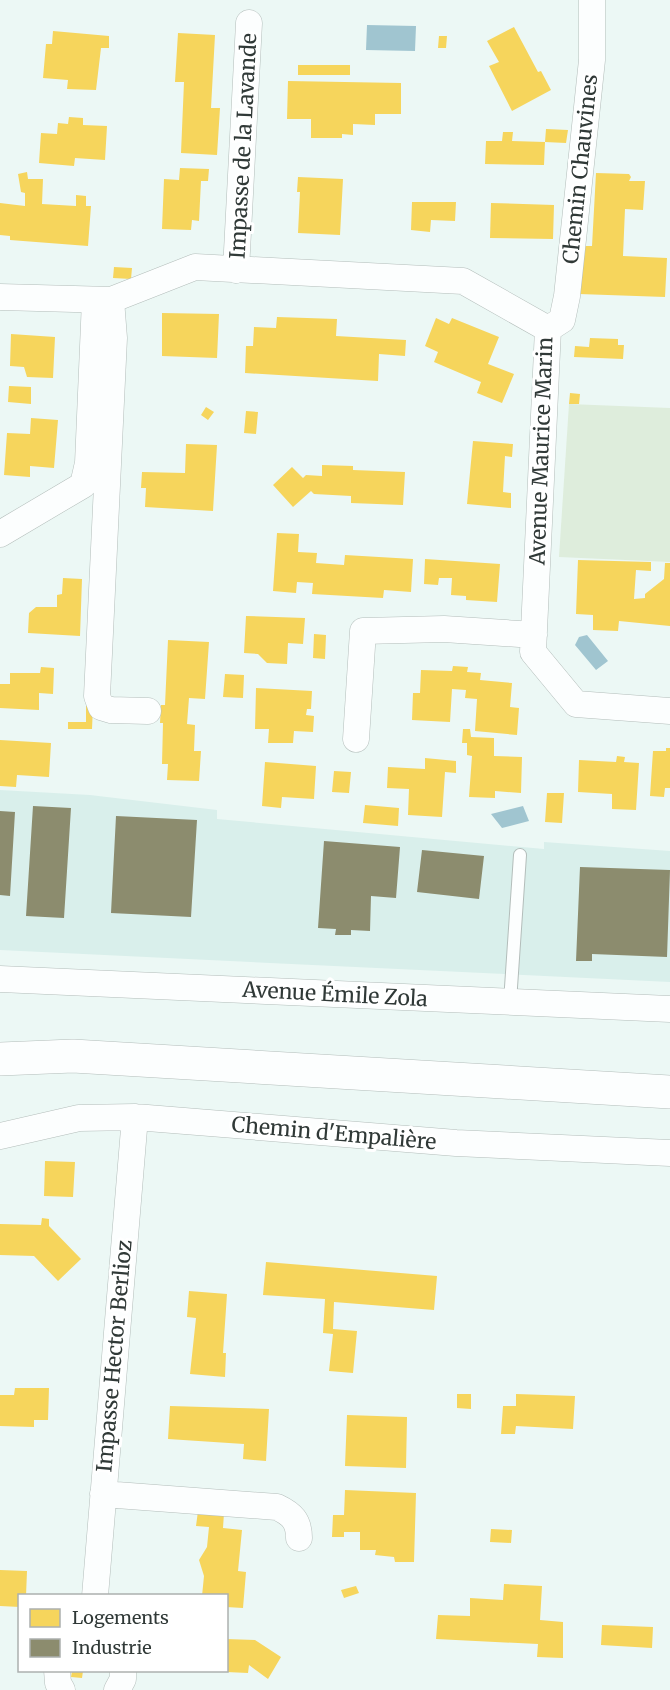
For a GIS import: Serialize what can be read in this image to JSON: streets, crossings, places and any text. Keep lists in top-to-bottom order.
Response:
{
  "streets": {
    "street": [
      "Impasse de la Lavande",
      "Chemin Chauvines",
      "Avenue Maurice Marin",
      "Avenue Émile Zola",
      "Chemin d'Empalière",
      "Impasse Hector Berlioz"
    ]
  },
  "crossings": [
    ["Impasse de la Lavande", "Avenue Maurice Marin"],
    ["Chemin Chauvines", "Avenue Maurice Marin"],
    ["Chemin d'Empalière", "Impasse Hector Berlioz"]
  ],
  "legend": ["Logements", "Industrie"]
}
